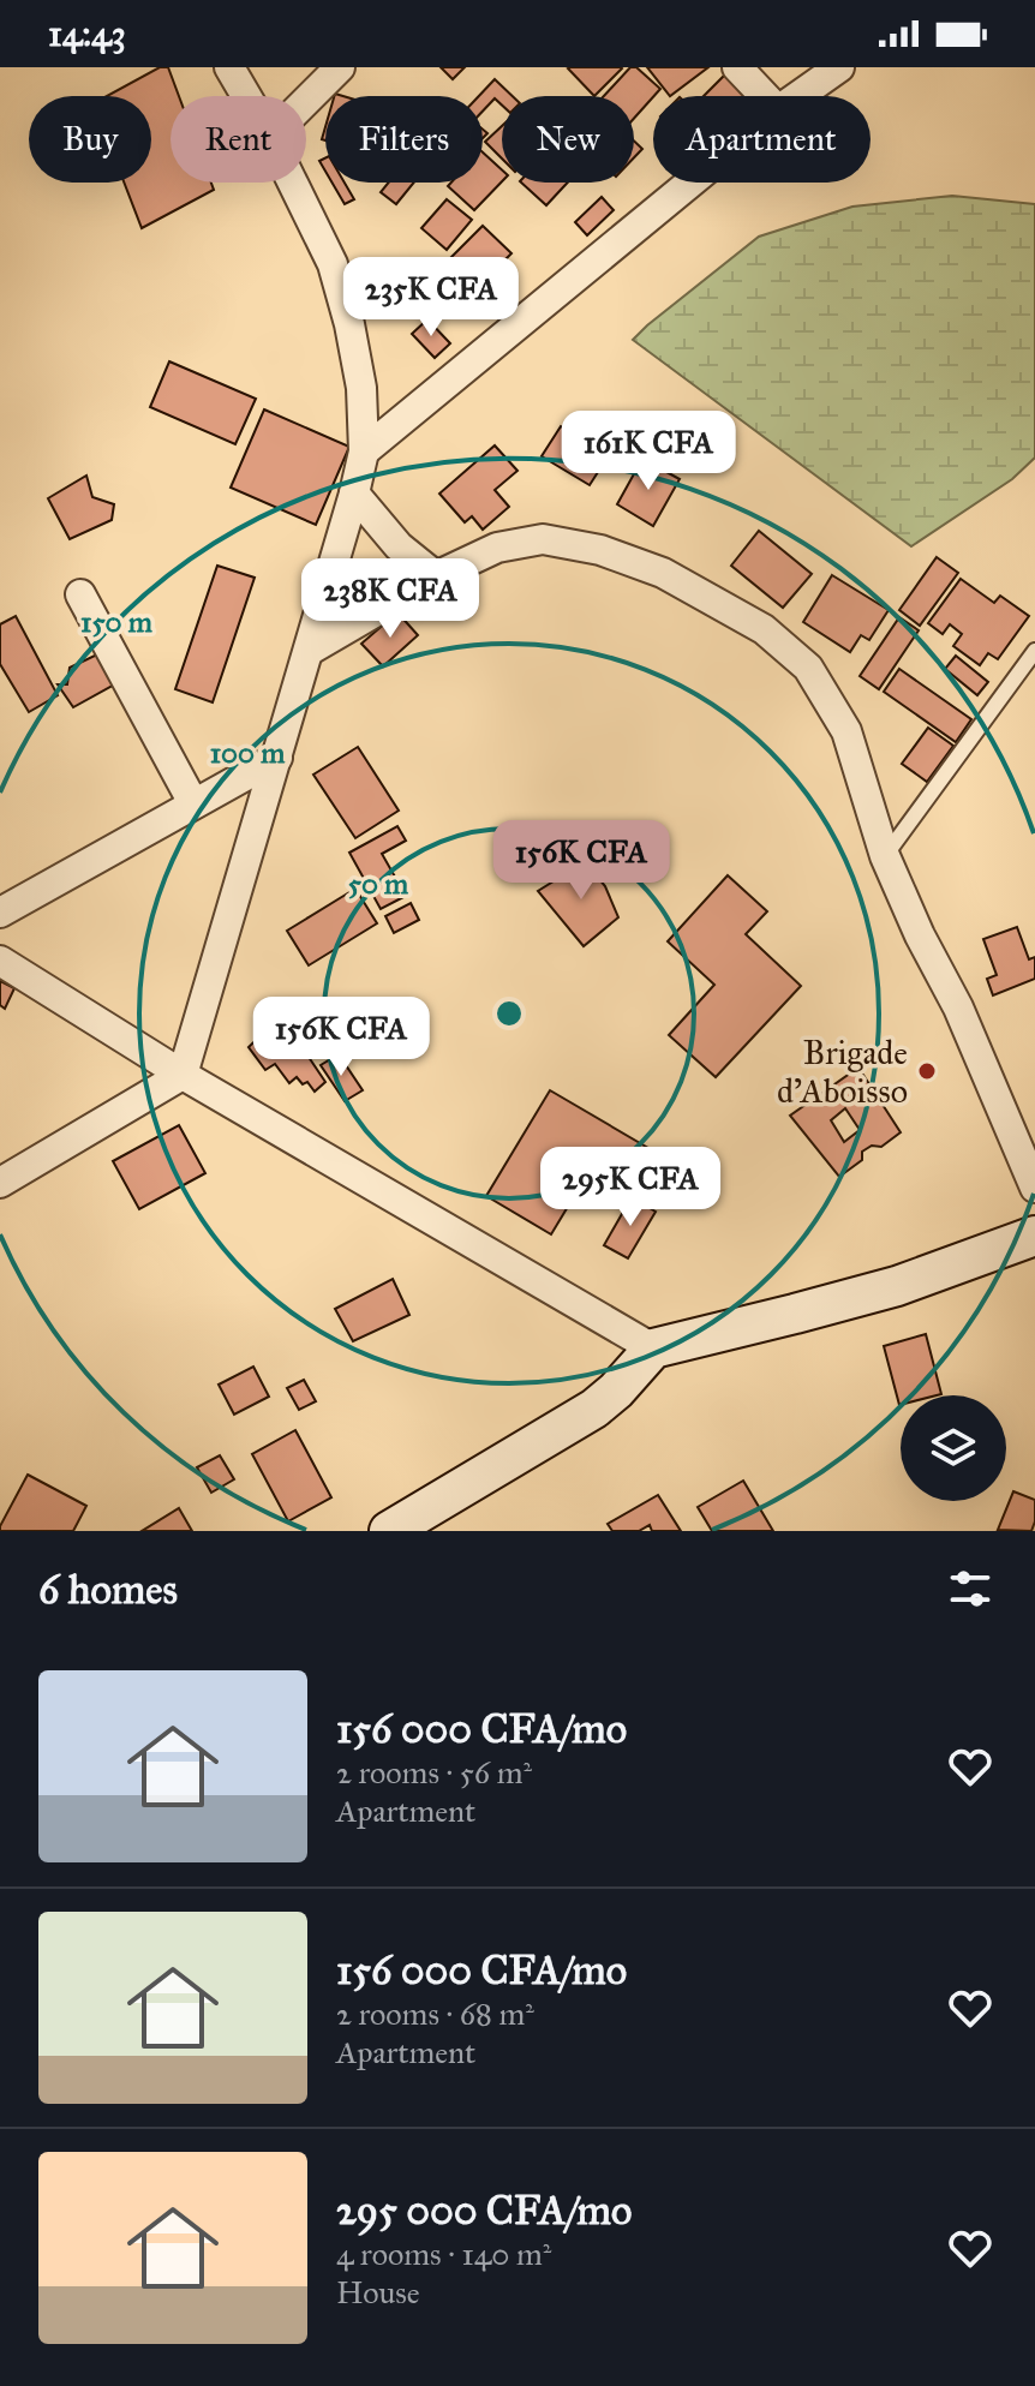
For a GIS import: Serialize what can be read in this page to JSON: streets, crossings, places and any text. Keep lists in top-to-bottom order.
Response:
{
  "places": ["Brigade d'Aboisso"],
  "page": {
    "status": "14:43",
    "chip": [
      "Buy",
      "Rent",
      "Filters",
      "New",
      "Apartment"
    ],
    "price": [
      "235K CFA",
      "161K CFA",
      "238K CFA",
      "156K CFA",
      "156K CFA",
      "295K CFA"
    ],
    "heading": "6 homes",
    "list": [
      {
        "name": "156 000 CFA/mo",
        "note": "2 rooms · 56 m² · Apartment"
      },
      {
        "name": "156 000 CFA/mo",
        "note": "2 rooms · 68 m² · Apartment"
      },
      {
        "name": "295 000 CFA/mo",
        "note": "4 rooms · 140 m² · House"
      }
    ]
  },
  "rings": ["150 m", "100 m", "50 m"]
}
